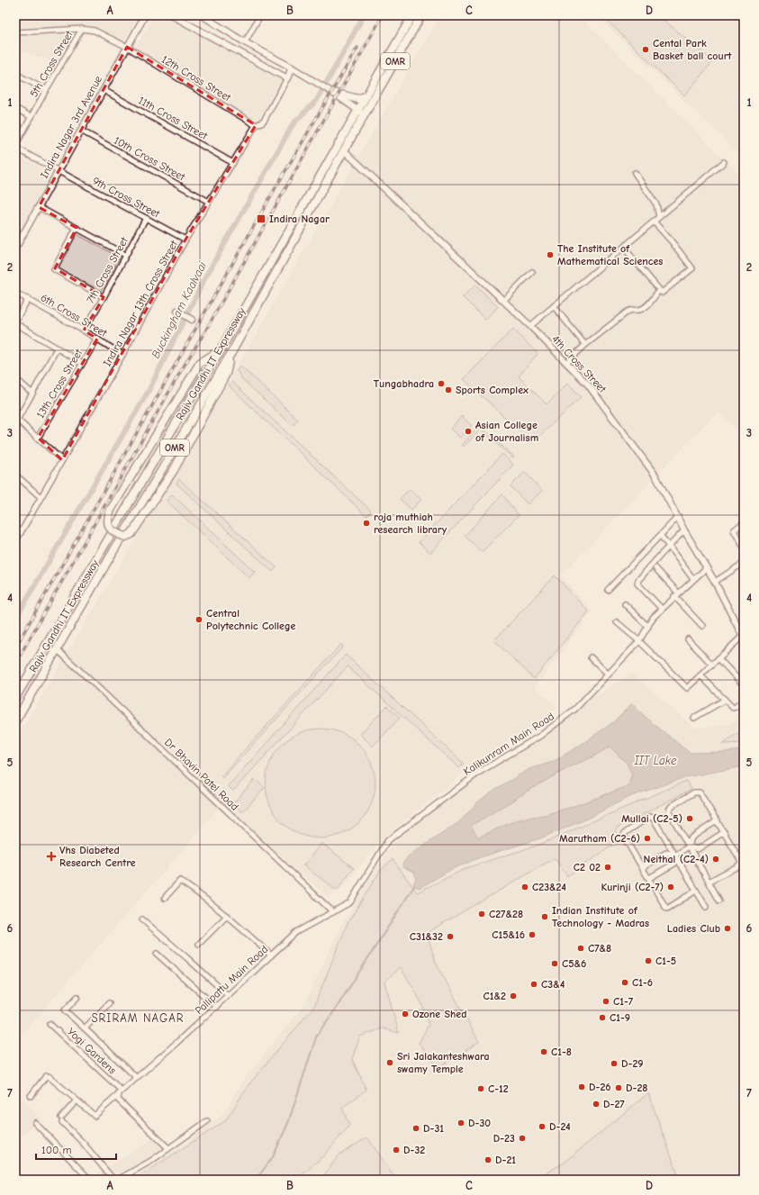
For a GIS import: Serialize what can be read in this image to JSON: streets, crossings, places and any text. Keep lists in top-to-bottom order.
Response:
{
  "streets": {
    "main road": ["OMR", "Rajiv Gandhi IT Expressway"],
    "street": [
      "5th Cross Street",
      "12th Cross Street",
      "11th Cross Street",
      "Indira Nagar 3rd Avenue",
      "10th Cross Street",
      "9th Cross Street",
      "7th Cross Street",
      "Indira Nagar 13th Cross Street",
      "6th Cross Street",
      "4th Cross Street",
      "13th Cross Street",
      "Kalikunram Main Road",
      "Dr Bhavin Patel Road",
      "Pallipattu Main Road",
      "Yogi Gardens"
    ]
  },
  "crossings": [
    ["5th Cross Street", "12th Cross Street"],
    ["5th Cross Street", "9th Cross Street"],
    ["12th Cross Street", "Indira Nagar 3rd Avenue"],
    ["12th Cross Street", "Indira Nagar 13th Cross Street"],
    ["11th Cross Street", "Indira Nagar 3rd Avenue"],
    ["11th Cross Street", "Indira Nagar 13th Cross Street"],
    ["Indira Nagar 3rd Avenue", "10th Cross Street"],
    ["Indira Nagar 3rd Avenue", "9th Cross Street"],
    ["10th Cross Street", "Indira Nagar 13th Cross Street"],
    ["9th Cross Street", "7th Cross Street"],
    ["9th Cross Street", "Indira Nagar 13th Cross Street"],
    ["7th Cross Street", "6th Cross Street"],
    ["Indira Nagar 13th Cross Street", "6th Cross Street"],
    ["6th Cross Street", "13th Cross Street"],
    ["Rajiv Gandhi IT Expressway", "4th Cross Street"],
    ["Rajiv Gandhi IT Expressway", "Dr Bhavin Patel Road"],
    ["4th Cross Street", "Kalikunram Main Road"],
    ["Kalikunram Main Road", "Dr Bhavin Patel Road"],
    ["Kalikunram Main Road", "Pallipattu Main Road"],
    ["Dr Bhavin Patel Road", "Pallipattu Main Road"],
    ["Pallipattu Main Road", "Yogi Gardens"]
  ],
  "districts": ["SRIRAM NAGAR"],
  "water": ["Buckingham Kaalvaai", "IIT Lake"],
  "places": {
    "other": [
      "Cental Park Basket ball court",
      "The Institute of Mathematical Sciences",
      "Tungabhadra",
      "Sports Complex",
      "Asian College of Journalism",
      "roja muthiah research library",
      "Central Polytechnic College",
      "Mullai (C2-5)",
      "Marutham (C2-6)",
      "Neithal (C2-4)",
      "C2 02",
      "C23&24",
      "Kurinji (C2-7)",
      "C27&28",
      "Indian Institute of Technology - Madras",
      "Ladies Club",
      "C15&16",
      "C31&32",
      "C7&8",
      "C1-5",
      "C5&6",
      "C1-6",
      "C3&4",
      "C1&2",
      "C1-7",
      "Ozone Shed",
      "C1-9",
      "C1-8",
      "Sri Jalakanteshwara swamy Temple",
      "D-29",
      "D-26",
      "D-28",
      "C-12",
      "D-27",
      "D-30",
      "D-24",
      "D-31",
      "D-23",
      "D-32",
      "D-21"
    ],
    "transit": ["Indira Nagar"],
    "health": ["Vhs Diabeted Research Centre"]
  },
  "scale_bar": "100 m",
  "grid": {
    "columns": [
      "A",
      "B",
      "C",
      "D"
    ],
    "rows": [
      "1",
      "2",
      "3",
      "4",
      "5",
      "6",
      "7"
    ]
  }
}
